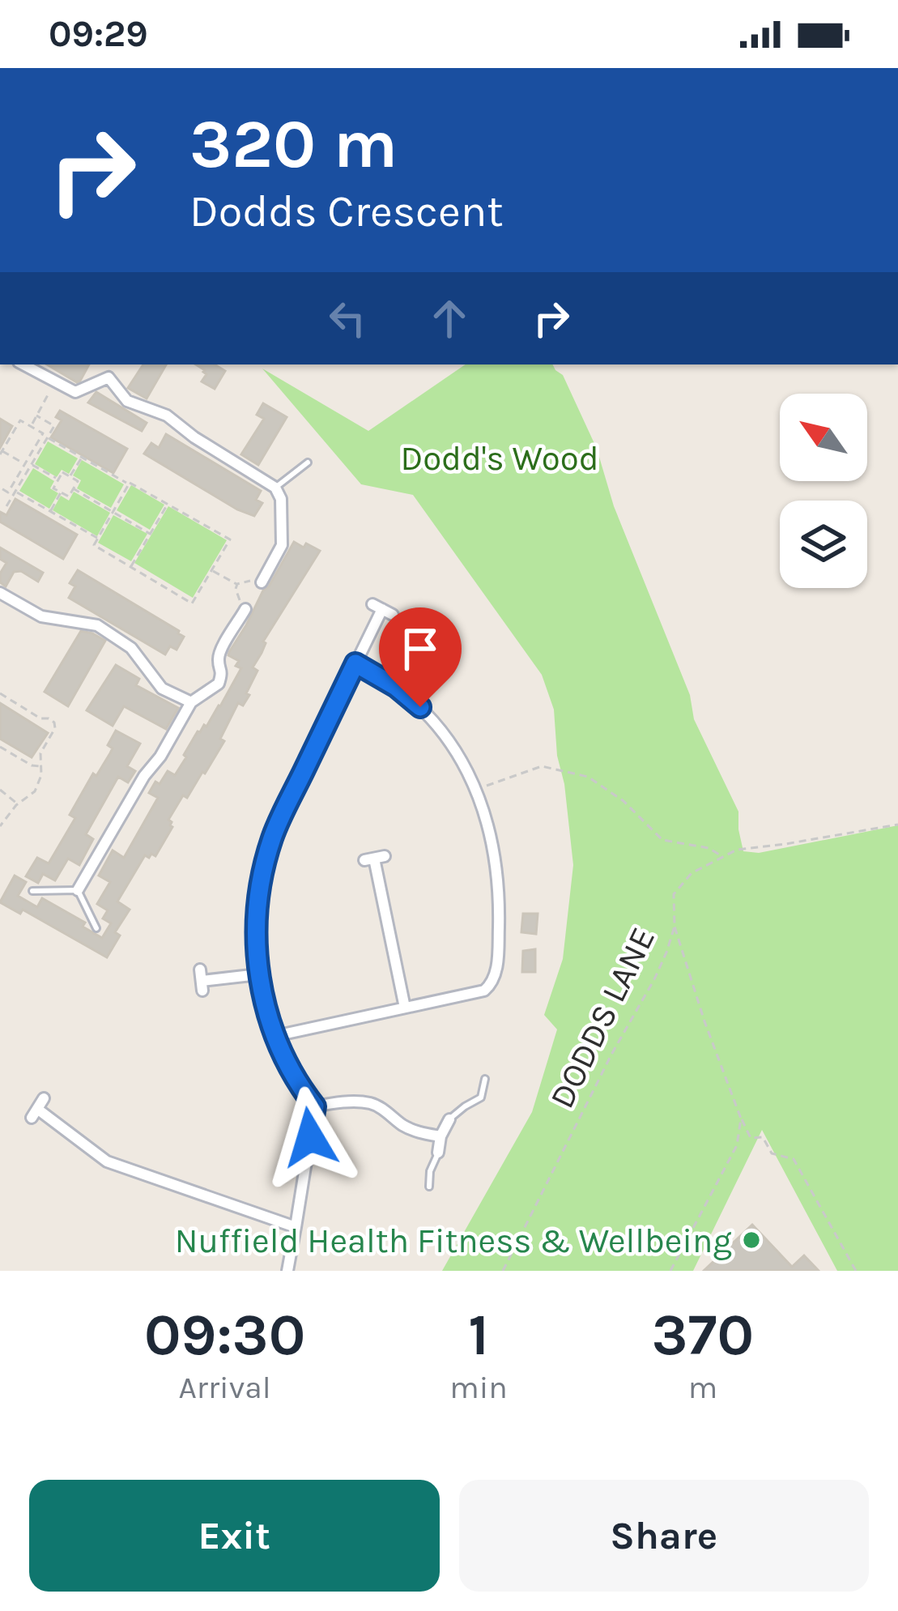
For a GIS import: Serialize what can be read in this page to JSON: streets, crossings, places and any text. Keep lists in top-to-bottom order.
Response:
{
  "streets": {
    "path": ["DODDS LANE"]
  },
  "parks": ["Dodd's Wood"],
  "places": ["Nuffield Health Fitness & Wellbeing"],
  "north": "top left",
  "page": {
    "status": "09:29",
    "turn": ["320 m", "Dodds Crescent"],
    "eta": [
      "09:30",
      "Arrival",
      "1",
      "min",
      "370",
      "m"
    ],
    "buttons": ["Exit", "Share"]
  }
}
